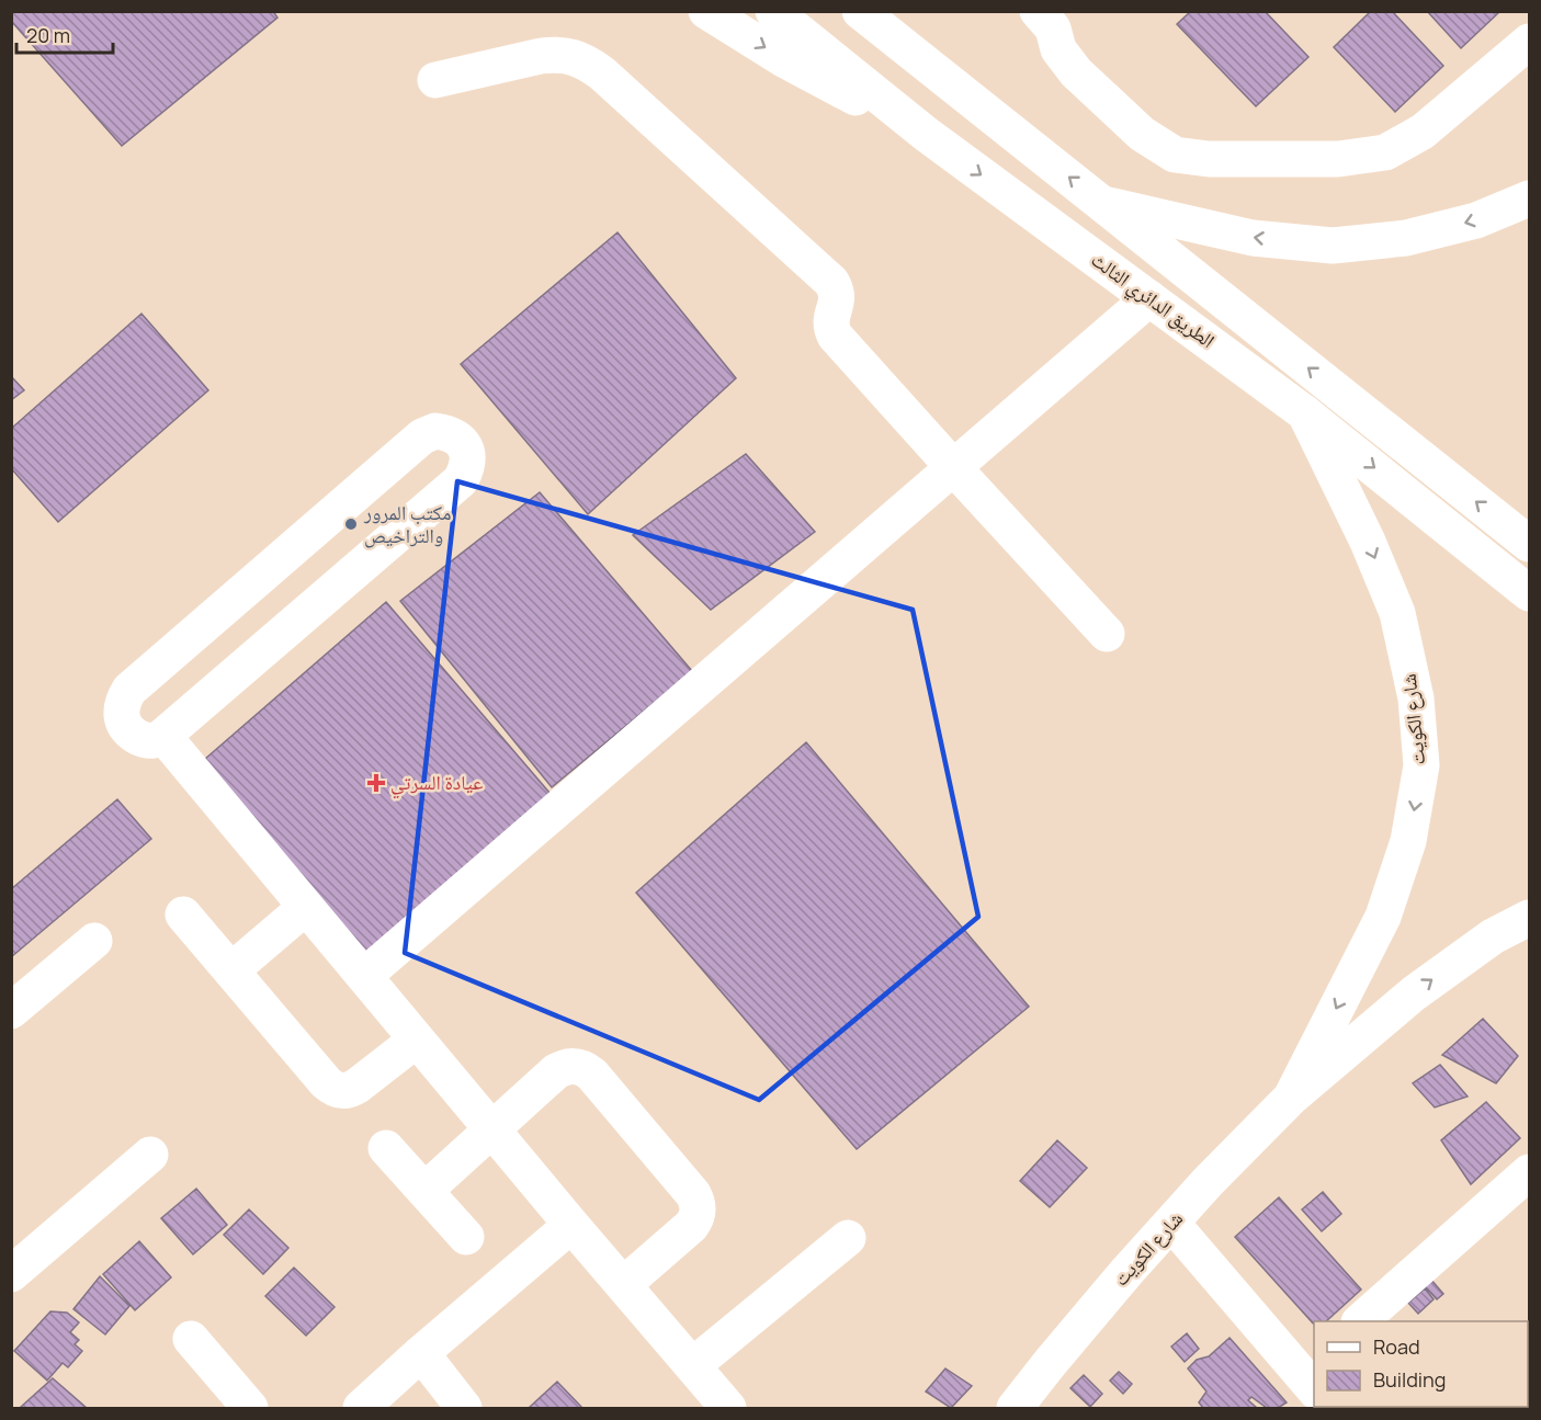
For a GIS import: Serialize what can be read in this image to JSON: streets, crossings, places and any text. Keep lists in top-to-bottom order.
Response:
{
  "streets": {
    "main road": ["الطريق الدائري الثالث", "شارع الكويت"]
  },
  "crossings": [
    ["الطريق الدائري الثالث", "شارع الكويت"]
  ],
  "places": {
    "other": ["مكتب المرور والتراخيص"],
    "health": ["عيادة السرتي"]
  },
  "legend": ["Road", "Building"],
  "scale_bar": "20 m"
}
